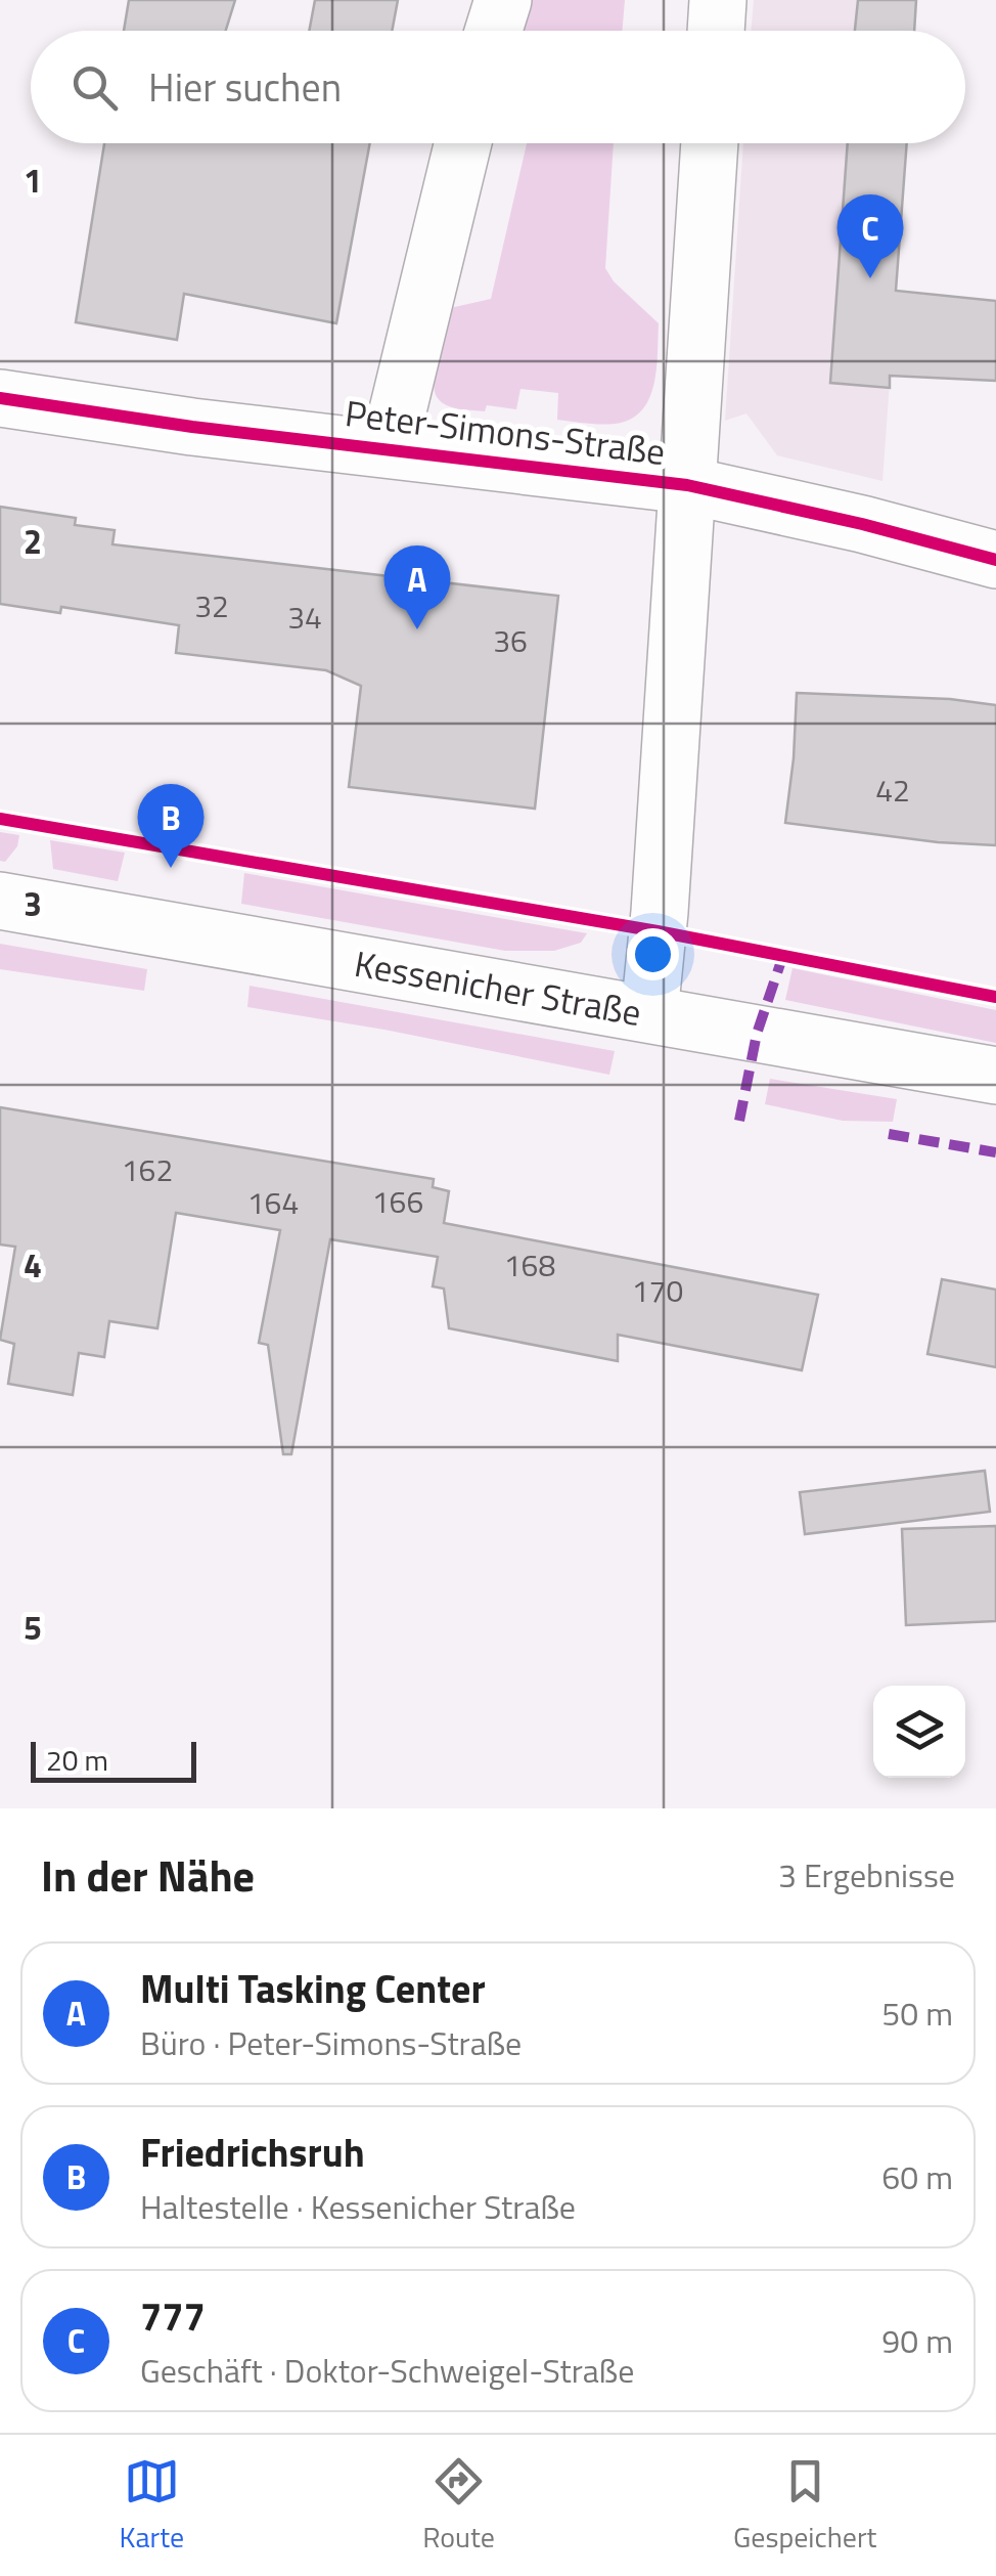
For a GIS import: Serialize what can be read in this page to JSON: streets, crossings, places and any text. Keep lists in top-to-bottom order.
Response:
{
  "streets": {
    "street": ["Peter-Simons-Straße", "Kessenicher Straße"]
  },
  "house_numbers": [
    "32",
    "34",
    "36",
    "42",
    "162",
    "166",
    "164",
    "168",
    "170"
  ],
  "scale_bar": "20 m",
  "page": {
    "search": "Hier suchen",
    "pins": ["C", "A", "B"],
    "scale": "20 m",
    "heading": ["In der Nähe", "3 Ergebnisse"],
    "list": [
      {
        "mark": "A",
        "name": "Multi Tasking Center",
        "note": "Büro · Peter-Simons-Straße",
        "value": "50 m"
      },
      {
        "mark": "B",
        "name": "Friedrichsruh",
        "note": "Haltestelle · Kessenicher Straße",
        "value": "60 m"
      },
      {
        "mark": "C",
        "name": "777",
        "note": "Geschäft · Doktor-Schweigel-Straße",
        "value": "90 m"
      }
    ],
    "nav": ["Karte", "Route", "Gespeichert"]
  },
  "grid": {
    "rows": [
      "1",
      "2",
      "3",
      "4",
      "5"
    ]
  }
}
